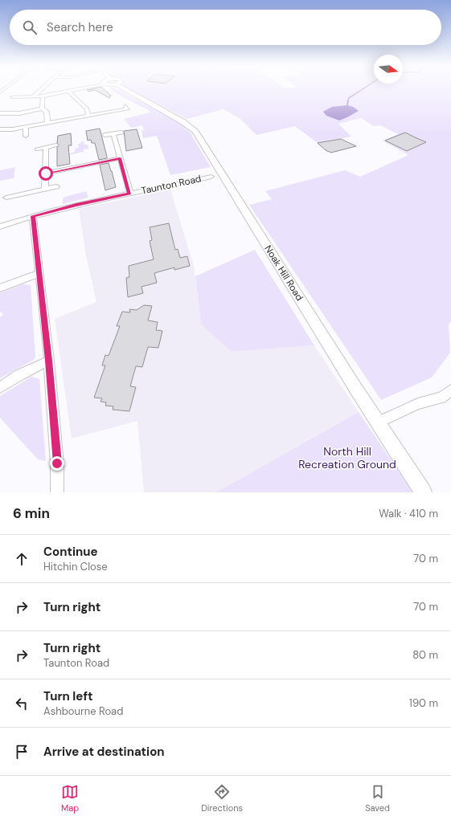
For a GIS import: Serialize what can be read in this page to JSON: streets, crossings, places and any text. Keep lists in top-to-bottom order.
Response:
{
  "streets": {
    "street": ["Taunton Road", "Noak Hill Road"]
  },
  "parks": ["North Hill Recreation Ground"],
  "north": "right",
  "page": {
    "search": "Search here",
    "heading": ["6 min", "Walk · 410 m"],
    "list": [
      ["Continue", "Hitchin Close", "70 m"],
      ["Turn right", "70 m"],
      ["Turn right", "Taunton Road", "80 m"],
      ["Turn left", "Ashbourne Road", "190 m"],
      "Arrive at destination"
    ],
    "nav": ["Map", "Directions", "Saved"]
  }
}
